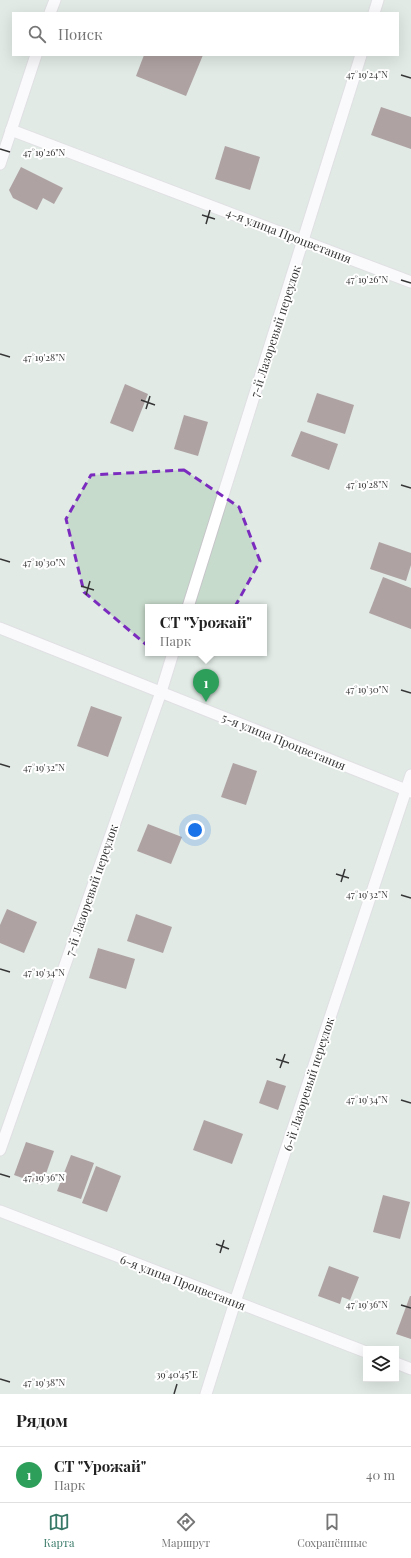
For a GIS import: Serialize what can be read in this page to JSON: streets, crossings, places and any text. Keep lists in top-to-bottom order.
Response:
{
  "streets": {
    "lane": [
      "4-я улица Процветания",
      "7-й Лазоревый переулок",
      "5-я улица Процветания",
      "6-й Лазоревый переулок",
      "6-я улица Процветания"
    ]
  },
  "crossings": [
    ["4-я улица Процветания", "7-й Лазоревый переулок"],
    ["7-й Лазоревый переулок", "5-я улица Процветания"],
    ["5-я улица Процветания", "6-й Лазоревый переулок"],
    ["6-й Лазоревый переулок", "6-я улица Процветания"]
  ],
  "page": {
    "search": "Поиск",
    "popup": ["СТ \"Урожай\"", "Парк"],
    "pins": "1",
    "heading": "Рядом",
    "list": [
      {
        "mark": "1",
        "name": "СТ \"Урожай\"",
        "note": "Парк",
        "value": "40 m"
      }
    ],
    "nav": ["Карта", "Маршрут", "Сохранённые"]
  },
  "coordinates": [
    "47°19'24\"N",
    "47°19'26\"N",
    "47°19'28\"N",
    "47°19'30\"N",
    "47°19'32\"N",
    "47°19'34\"N",
    "47°19'36\"N",
    "39°40'45\"E",
    "47°19'38\"N"
  ]
}
